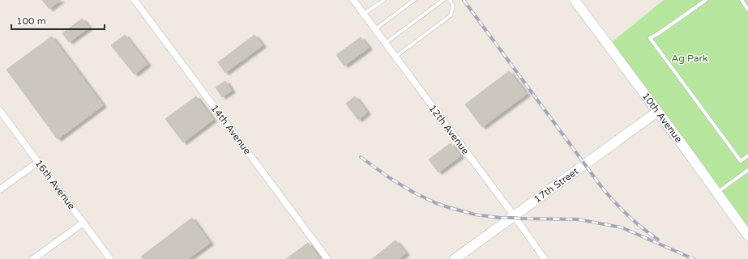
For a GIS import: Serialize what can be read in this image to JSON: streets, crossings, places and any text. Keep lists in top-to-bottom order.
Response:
{
  "streets": {
    "main road": ["10th Avenue", "17th Street"],
    "street": ["14th Avenue", "12th Avenue", "16th Avenue"]
  },
  "crossings": [
    ["10th Avenue", "17th Street"],
    ["12th Avenue", "17th Street"]
  ],
  "parks": ["Ag Park"],
  "scale_bar": "100 m"
}
